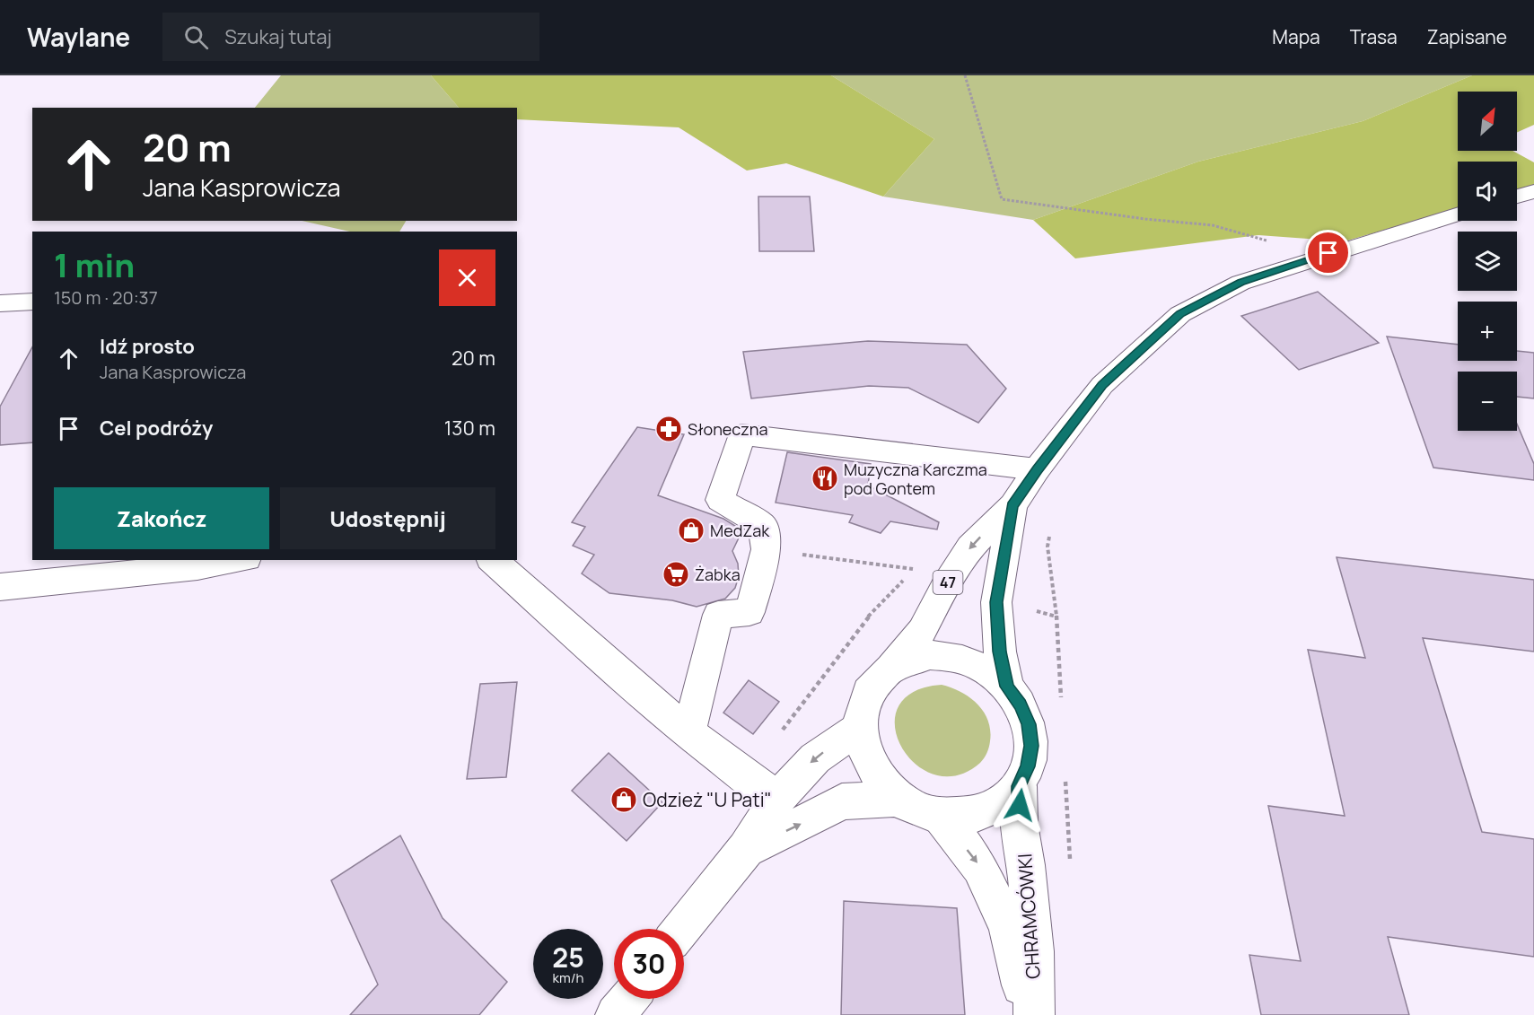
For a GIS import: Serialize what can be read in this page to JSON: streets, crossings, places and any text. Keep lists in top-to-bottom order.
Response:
{
  "streets": {
    "main road": ["47", "CHRAMCÓWKI"]
  },
  "crossings": [
    ["47", "CHRAMCÓWKI"]
  ],
  "places": {
    "pharmacy": ["Słoneczna"],
    "restaurant": ["Muzyczna Karczma pod Gontem"],
    "shop": ["MedZak", "Odzież \"U Pati\""],
    "supermarket": ["Żabka"]
  },
  "north": "top right",
  "page": {
    "header": "Waylane",
    "search": "Szukaj tutaj",
    "nav": ["Mapa", "Trasa", "Zapisane"],
    "map_buttons": ["+", "−"],
    "turn": ["20 m", "Jana Kasprowicza"],
    "heading": ["1 min", "150 m · 20:37"],
    "list": [
      {
        "name": "Idź prosto",
        "note": "Jana Kasprowicza",
        "value": "20 m"
      },
      {
        "name": "Cel podróży",
        "value": "130 m"
      }
    ],
    "buttons": ["Zakończ", "Udostępnij"],
    "speed": "25 km/h",
    "limit": "30"
  }
}
